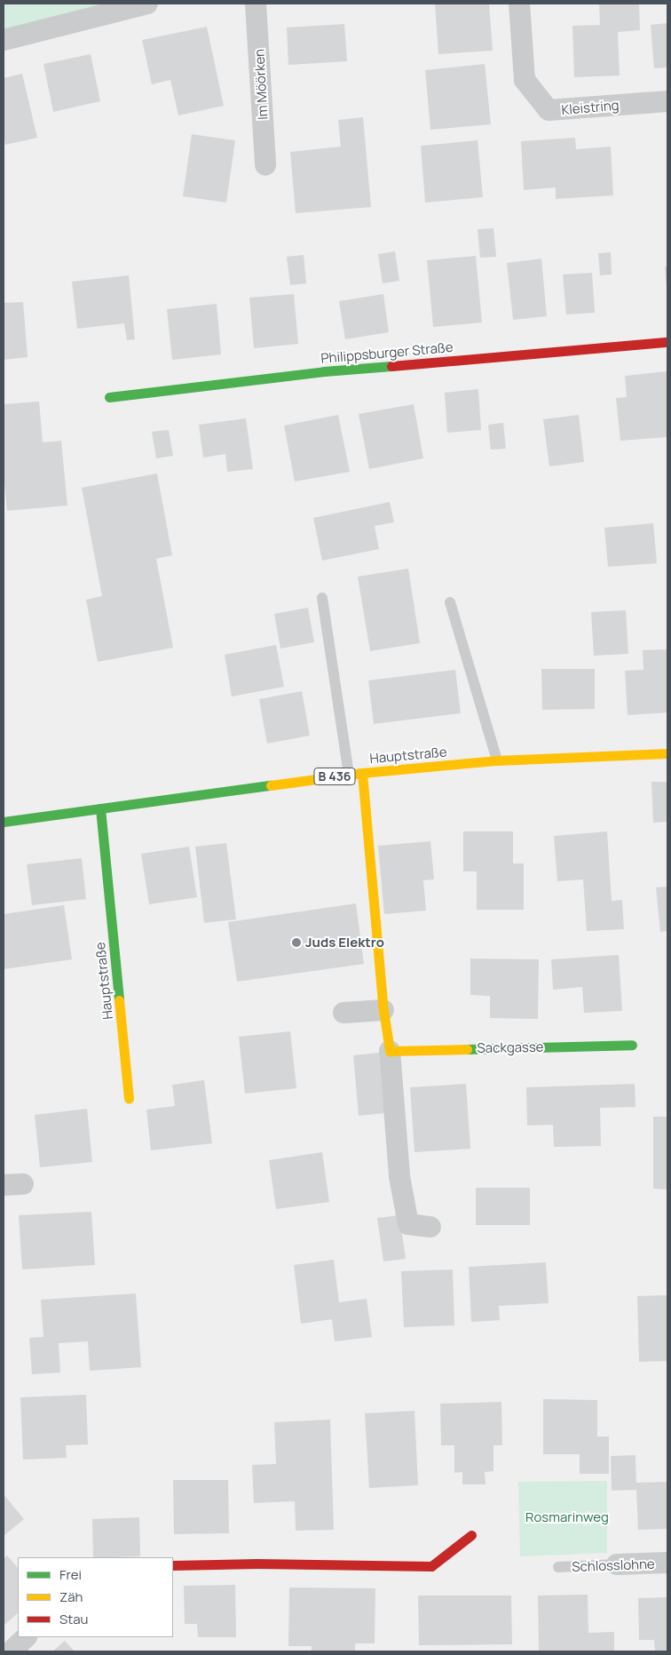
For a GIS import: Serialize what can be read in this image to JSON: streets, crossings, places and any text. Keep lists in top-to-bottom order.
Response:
{
  "streets": {
    "street": [
      "Im Möörken",
      "Kleistring",
      "Philippsburger Straße",
      "Hauptstraße",
      "B 436",
      "Sackgasse",
      "Schlosslohne"
    ]
  },
  "parks": ["Rosmarinweg"],
  "places": ["Juds Elektro"],
  "legend": ["Frei", "Zäh", "Stau"]
}
